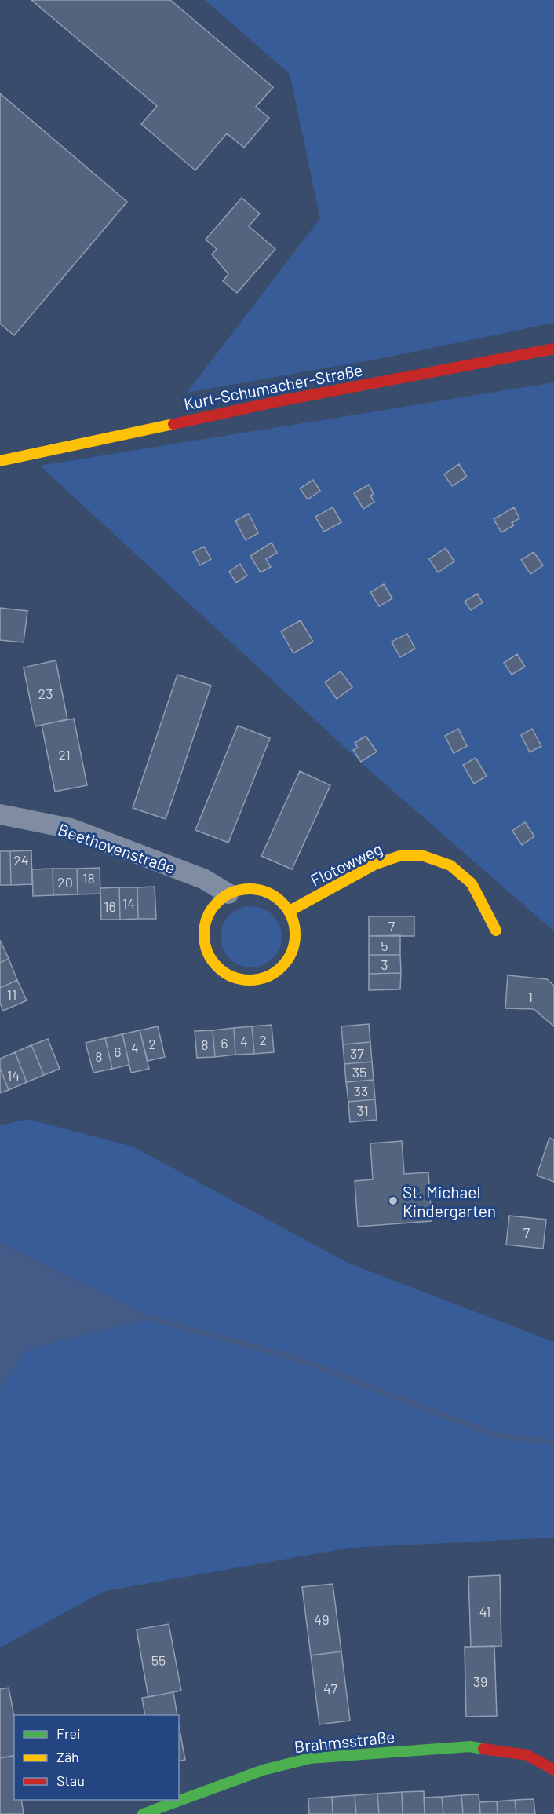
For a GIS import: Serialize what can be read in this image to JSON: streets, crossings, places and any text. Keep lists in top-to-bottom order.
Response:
{
  "streets": {
    "street": [
      "Kurt-Schumacher-Straße",
      "Beethovenstraße",
      "Flotowweg",
      "Brahmsstraße"
    ]
  },
  "crossings": [
    ["Beethovenstraße", "Flotowweg"]
  ],
  "places": ["St. Michael Kindergarten"],
  "house_numbers": [
    "23",
    "21",
    "24",
    "18",
    "20",
    "14",
    "16",
    "7",
    "5",
    "3",
    "11",
    "1",
    "2",
    "4",
    "6",
    "2",
    "8",
    "4",
    "6",
    "37",
    "8",
    "35",
    "14",
    "33",
    "31",
    "7",
    "41",
    "49",
    "55",
    "39",
    "47"
  ],
  "legend": ["Frei", "Zäh", "Stau"]
}
